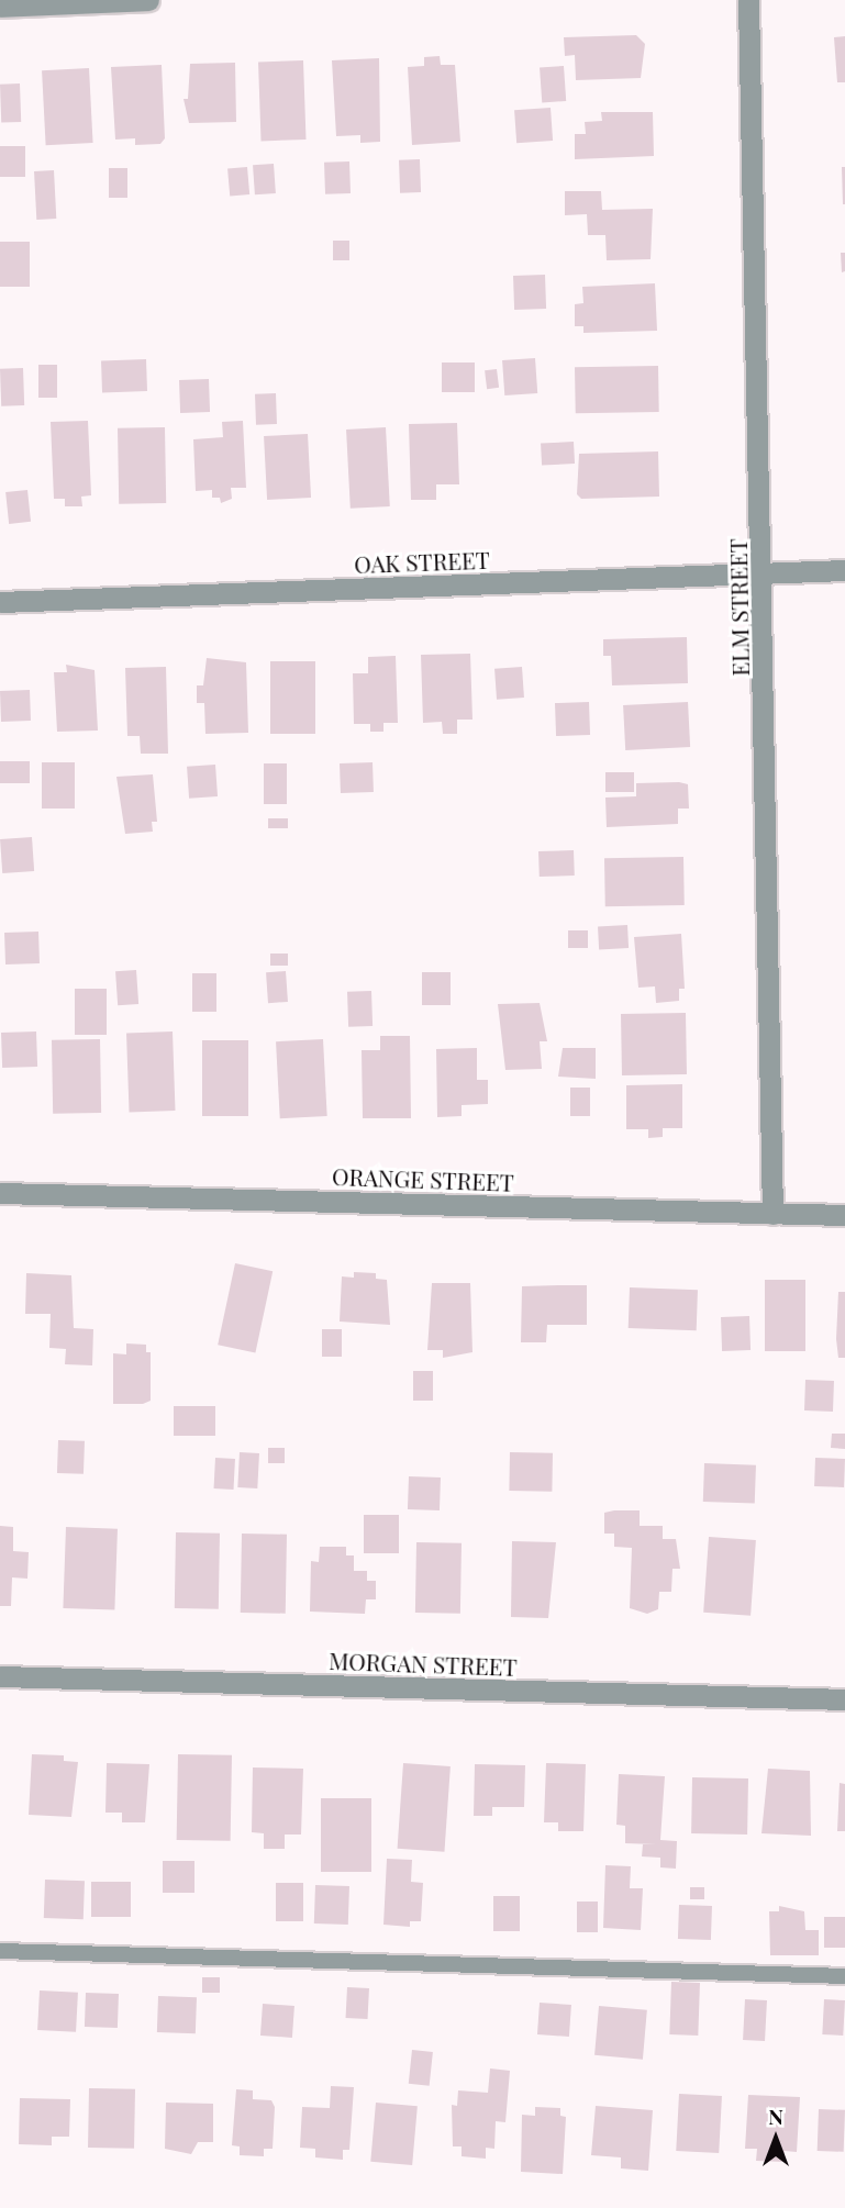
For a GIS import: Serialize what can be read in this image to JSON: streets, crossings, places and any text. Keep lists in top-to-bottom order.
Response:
{
  "streets": {
    "street": [
      "OAK STREET",
      "ELM STREET",
      "ORANGE STREET",
      "MORGAN STREET"
    ]
  },
  "crossings": [
    ["OAK STREET", "ELM STREET"],
    ["ELM STREET", "ORANGE STREET"]
  ],
  "north": "top"
}
